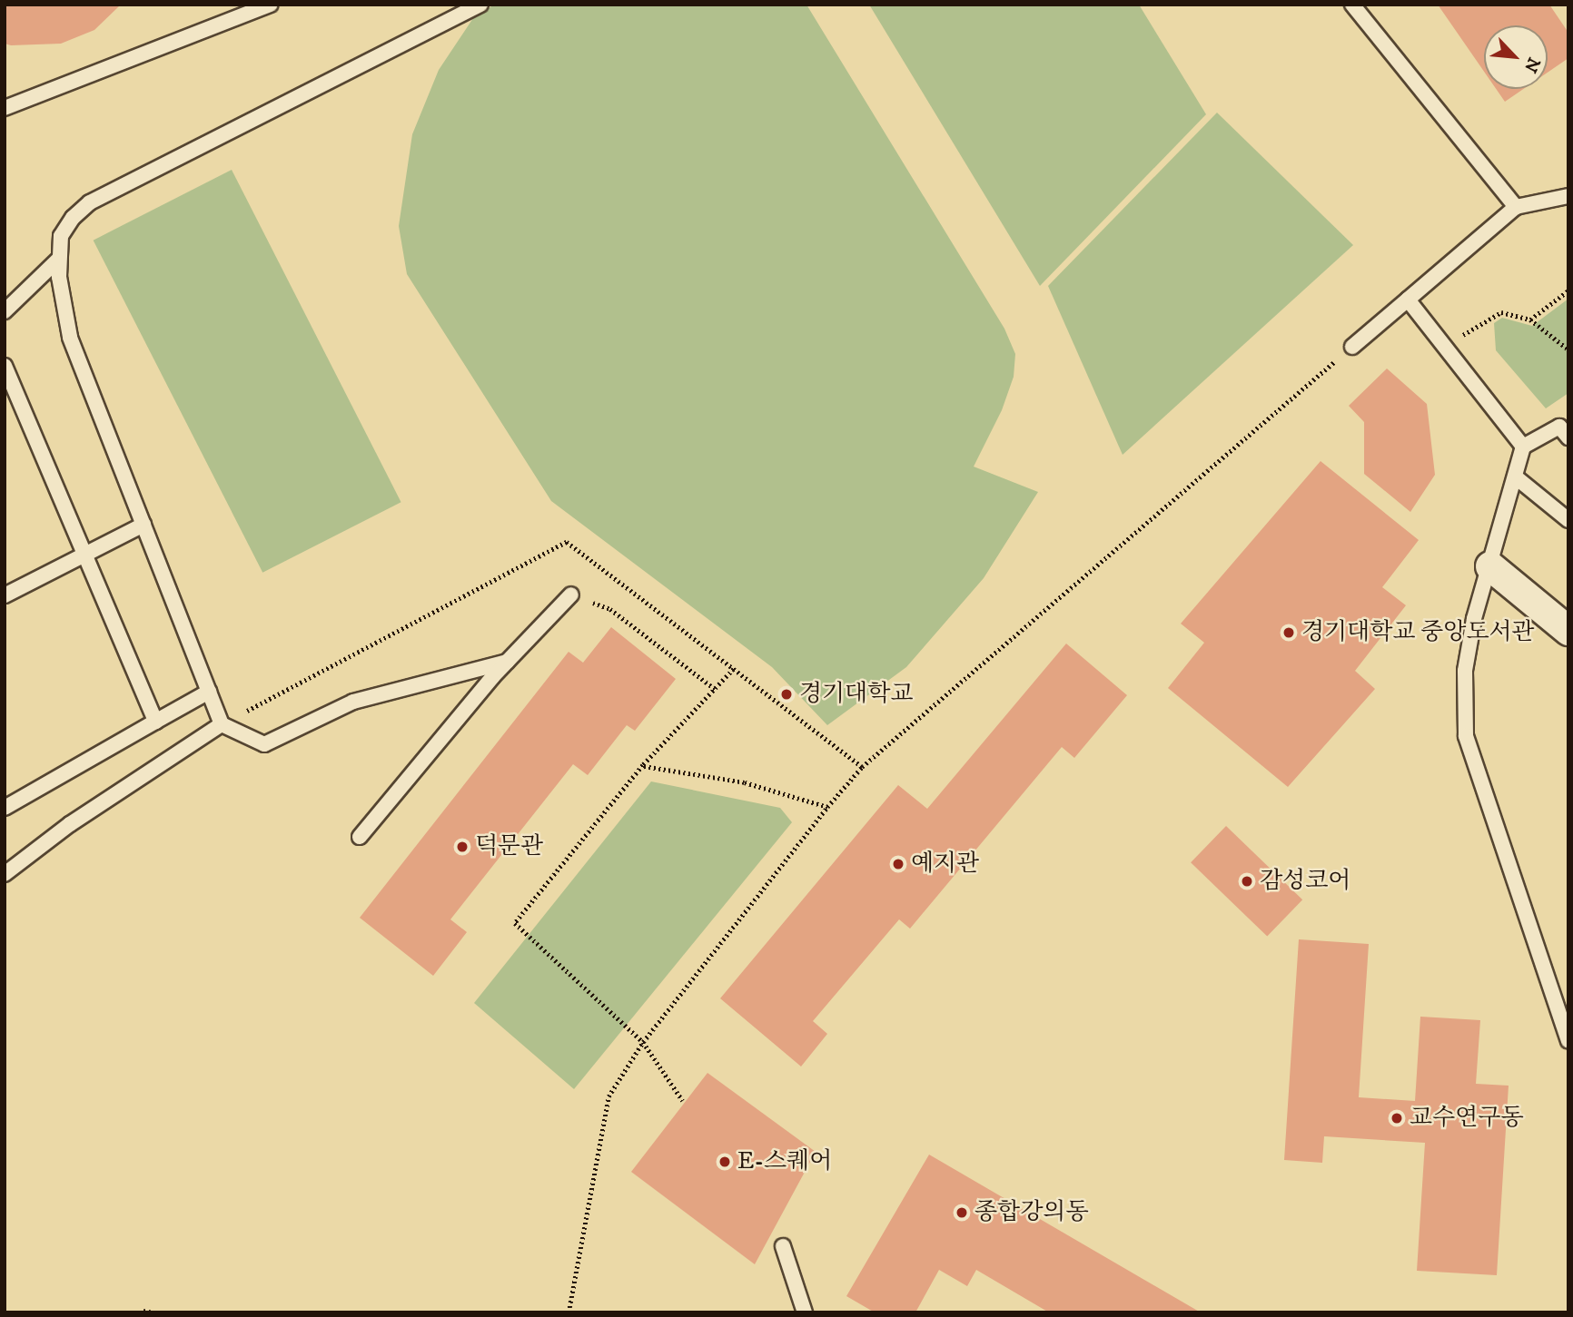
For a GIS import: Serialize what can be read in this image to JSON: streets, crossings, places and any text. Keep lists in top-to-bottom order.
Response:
{
  "places": [
    "경기대학교 중앙도서관",
    "경기대학교",
    "덕문관",
    "예지관",
    "감성코어",
    "교수연구동",
    "E-스퀘어",
    "종합강의동"
  ],
  "north": "bottom right"
}
